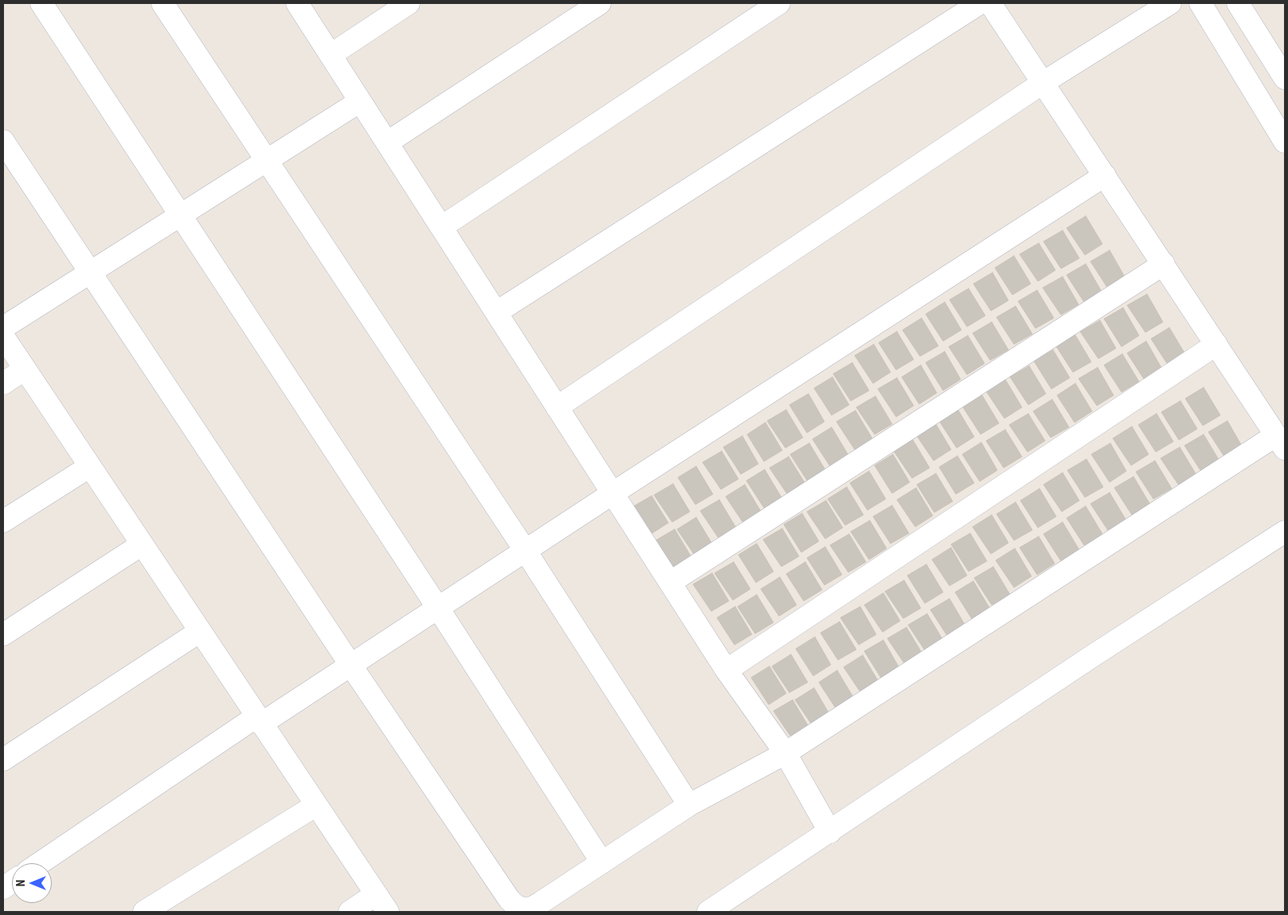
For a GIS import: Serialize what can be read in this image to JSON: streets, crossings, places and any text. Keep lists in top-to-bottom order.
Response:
{
  "north": "left"
}
